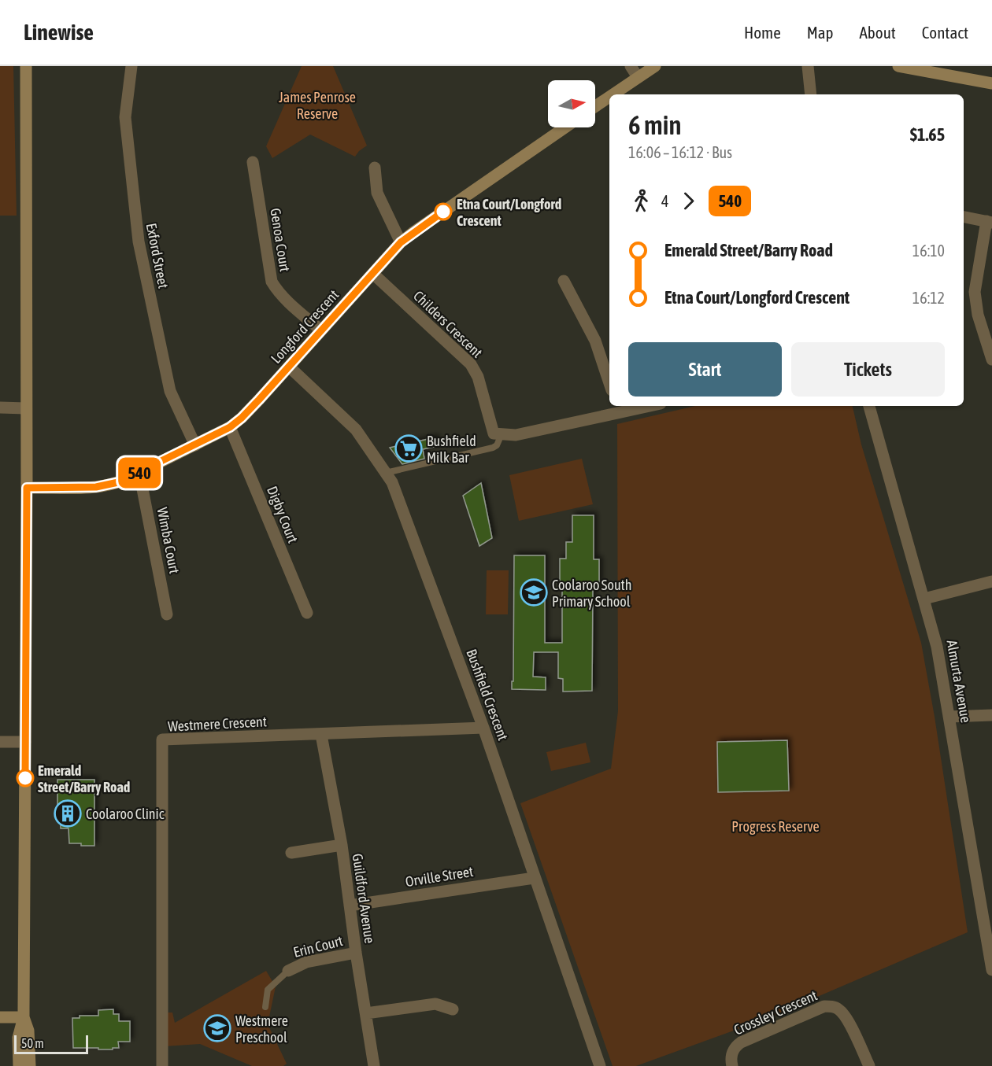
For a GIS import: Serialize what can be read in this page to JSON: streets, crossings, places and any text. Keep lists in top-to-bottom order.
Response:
{
  "streets": {
    "main road": ["Longford Crescent"],
    "street": [
      "Genoa Court",
      "Exford Street",
      "Childers Crescent",
      "Digby Court",
      "Wimba Court",
      "Almurta Avenue",
      "Bushfield Crescent",
      "Westmere Crescent",
      "Orville Street",
      "Guildford Avenue",
      "Erin Court",
      "Crossley Crescent"
    ]
  },
  "crossings": [
    ["Genoa Court", "Longford Crescent"],
    ["Exford Street", "Longford Crescent"],
    ["Childers Crescent", "Longford Crescent"],
    ["Longford Crescent", "Digby Court"],
    ["Longford Crescent", "Wimba Court"],
    ["Longford Crescent", "Bushfield Crescent"],
    ["Bushfield Crescent", "Westmere Crescent"],
    ["Bushfield Crescent", "Orville Street"],
    ["Westmere Crescent", "Guildford Avenue"],
    ["Orville Street", "Guildford Avenue"],
    ["Guildford Avenue", "Erin Court"]
  ],
  "parks": ["James Penrose Reserve", "Progress Reserve"],
  "places": {
    "other": ["Etna Court/Longford Crescent", "Emerald Street/Barry Road"],
    "supermarket": ["Bushfield Milk Bar"],
    "school or university": ["Coolaroo South Primary School", "Westmere Preschool"],
    "building": ["Coolaroo Clinic"]
  },
  "lines": ["bus line 540"],
  "scale_bar": "50 m",
  "north": "right",
  "page": {
    "header": "Linewise",
    "nav": [
      "Home",
      "Map",
      "About",
      "Contact"
    ],
    "on_map": "540",
    "heading": ["6 min", "16:06 – 16:12 · Bus", "$1.65"],
    "legs": ["4", "540"],
    "list": [
      {
        "name": "Emerald Street/Barry Road",
        "value": "16:10"
      },
      {
        "name": "Etna Court/Longford Crescent",
        "value": "16:12"
      }
    ],
    "buttons": ["Start", "Tickets"],
    "scale": "50 m"
  }
}
